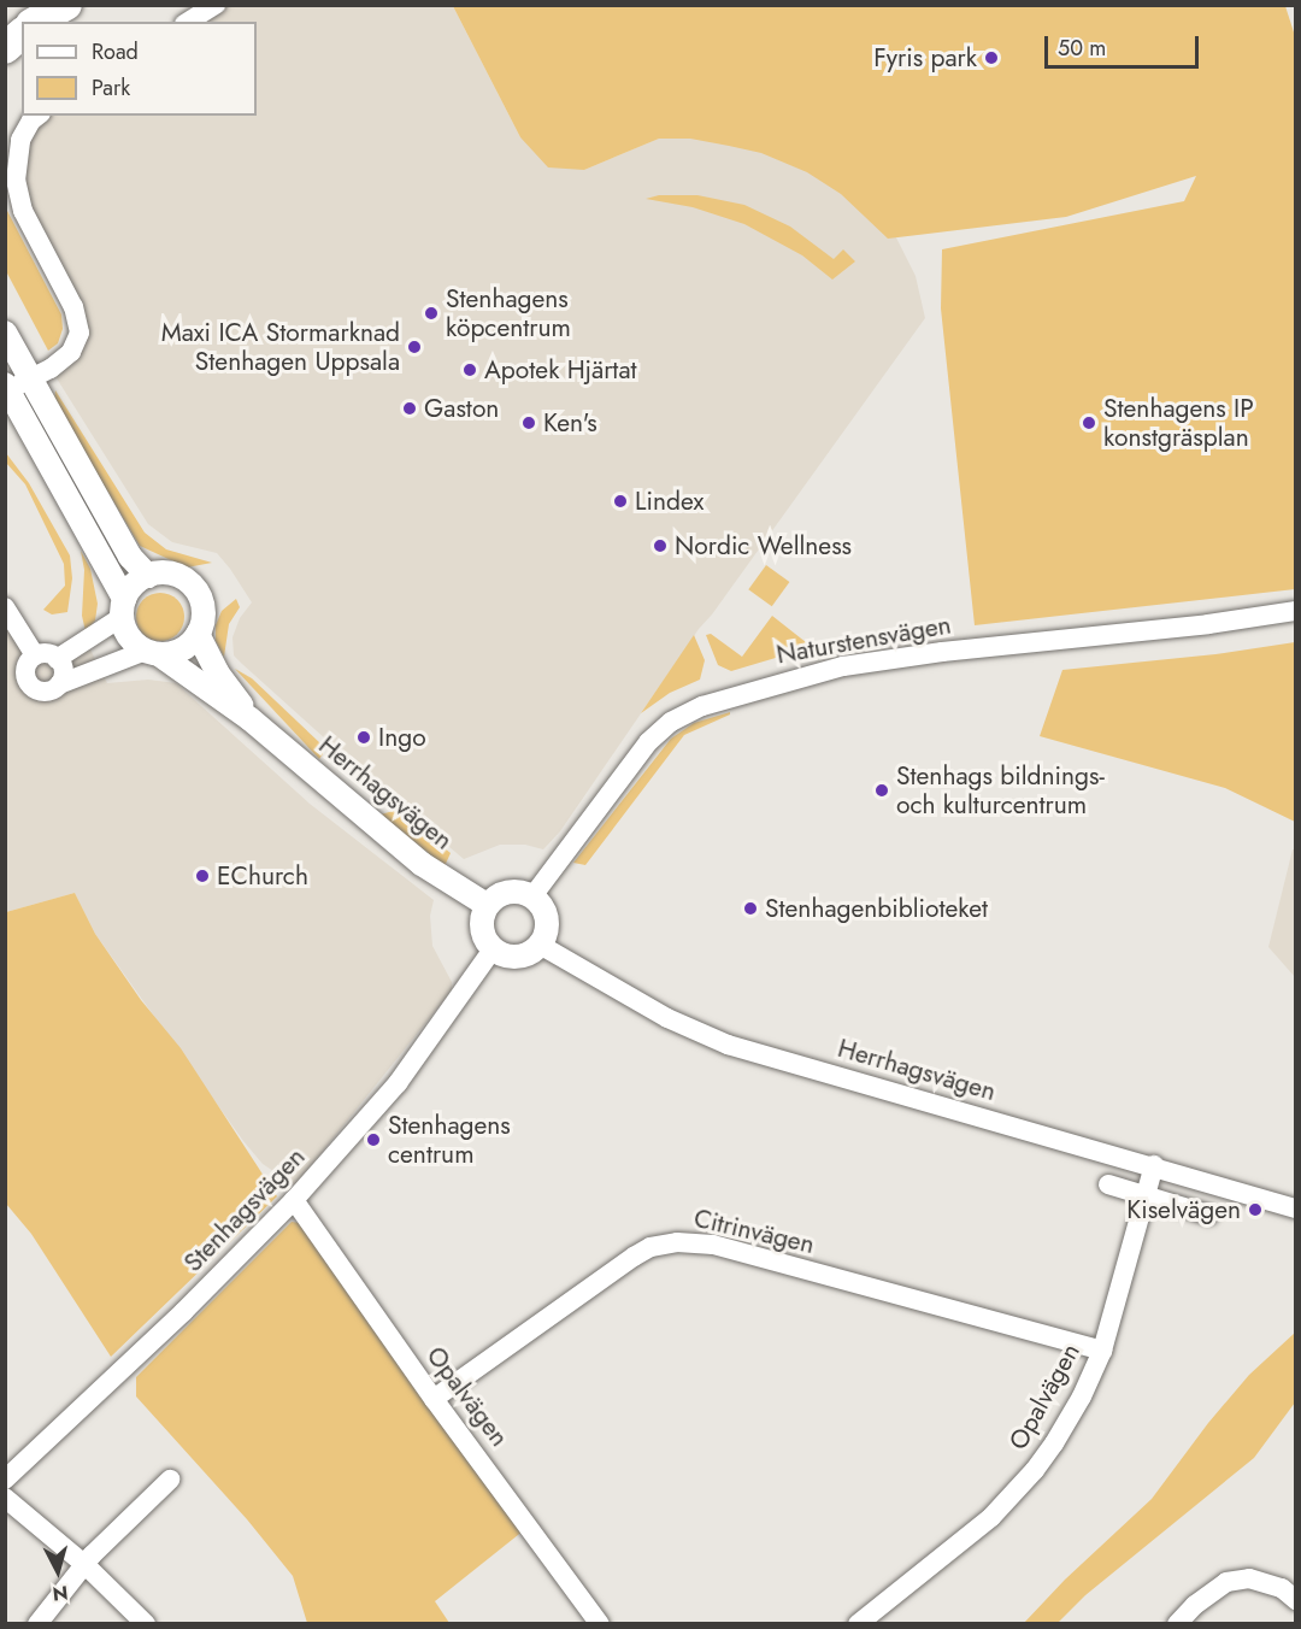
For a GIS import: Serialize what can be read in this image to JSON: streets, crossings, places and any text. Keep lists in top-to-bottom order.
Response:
{
  "streets": {
    "street": [
      "Naturstensvägen",
      "Herrhagsvägen",
      "Stenhagsvägen",
      "Citrinvägen",
      "Opalvägen"
    ]
  },
  "crossings": [
    ["Naturstensvägen", "Herrhagsvägen"],
    ["Naturstensvägen", "Stenhagsvägen"],
    ["Herrhagsvägen", "Stenhagsvägen"],
    ["Herrhagsvägen", "Opalvägen"],
    ["Stenhagsvägen", "Opalvägen"],
    ["Citrinvägen", "Opalvägen"]
  ],
  "places": [
    "Fyris park",
    "Stenhagens köpcentrum",
    "Maxi ICA Stormarknad Stenhagen Uppsala",
    "Apotek Hjärtat",
    "Gaston",
    "Ken's",
    "Stenhagens IP konstgräsplan",
    "Lindex",
    "Nordic Wellness",
    "Ingo",
    "Stenhags bildnings- och kulturcentrum",
    "EChurch",
    "Stenhagenbiblioteket",
    "Stenhagens centrum",
    "Kiselvägen"
  ],
  "legend": ["Road", "Park"],
  "scale_bar": "50 m",
  "north": "bottom"
}
